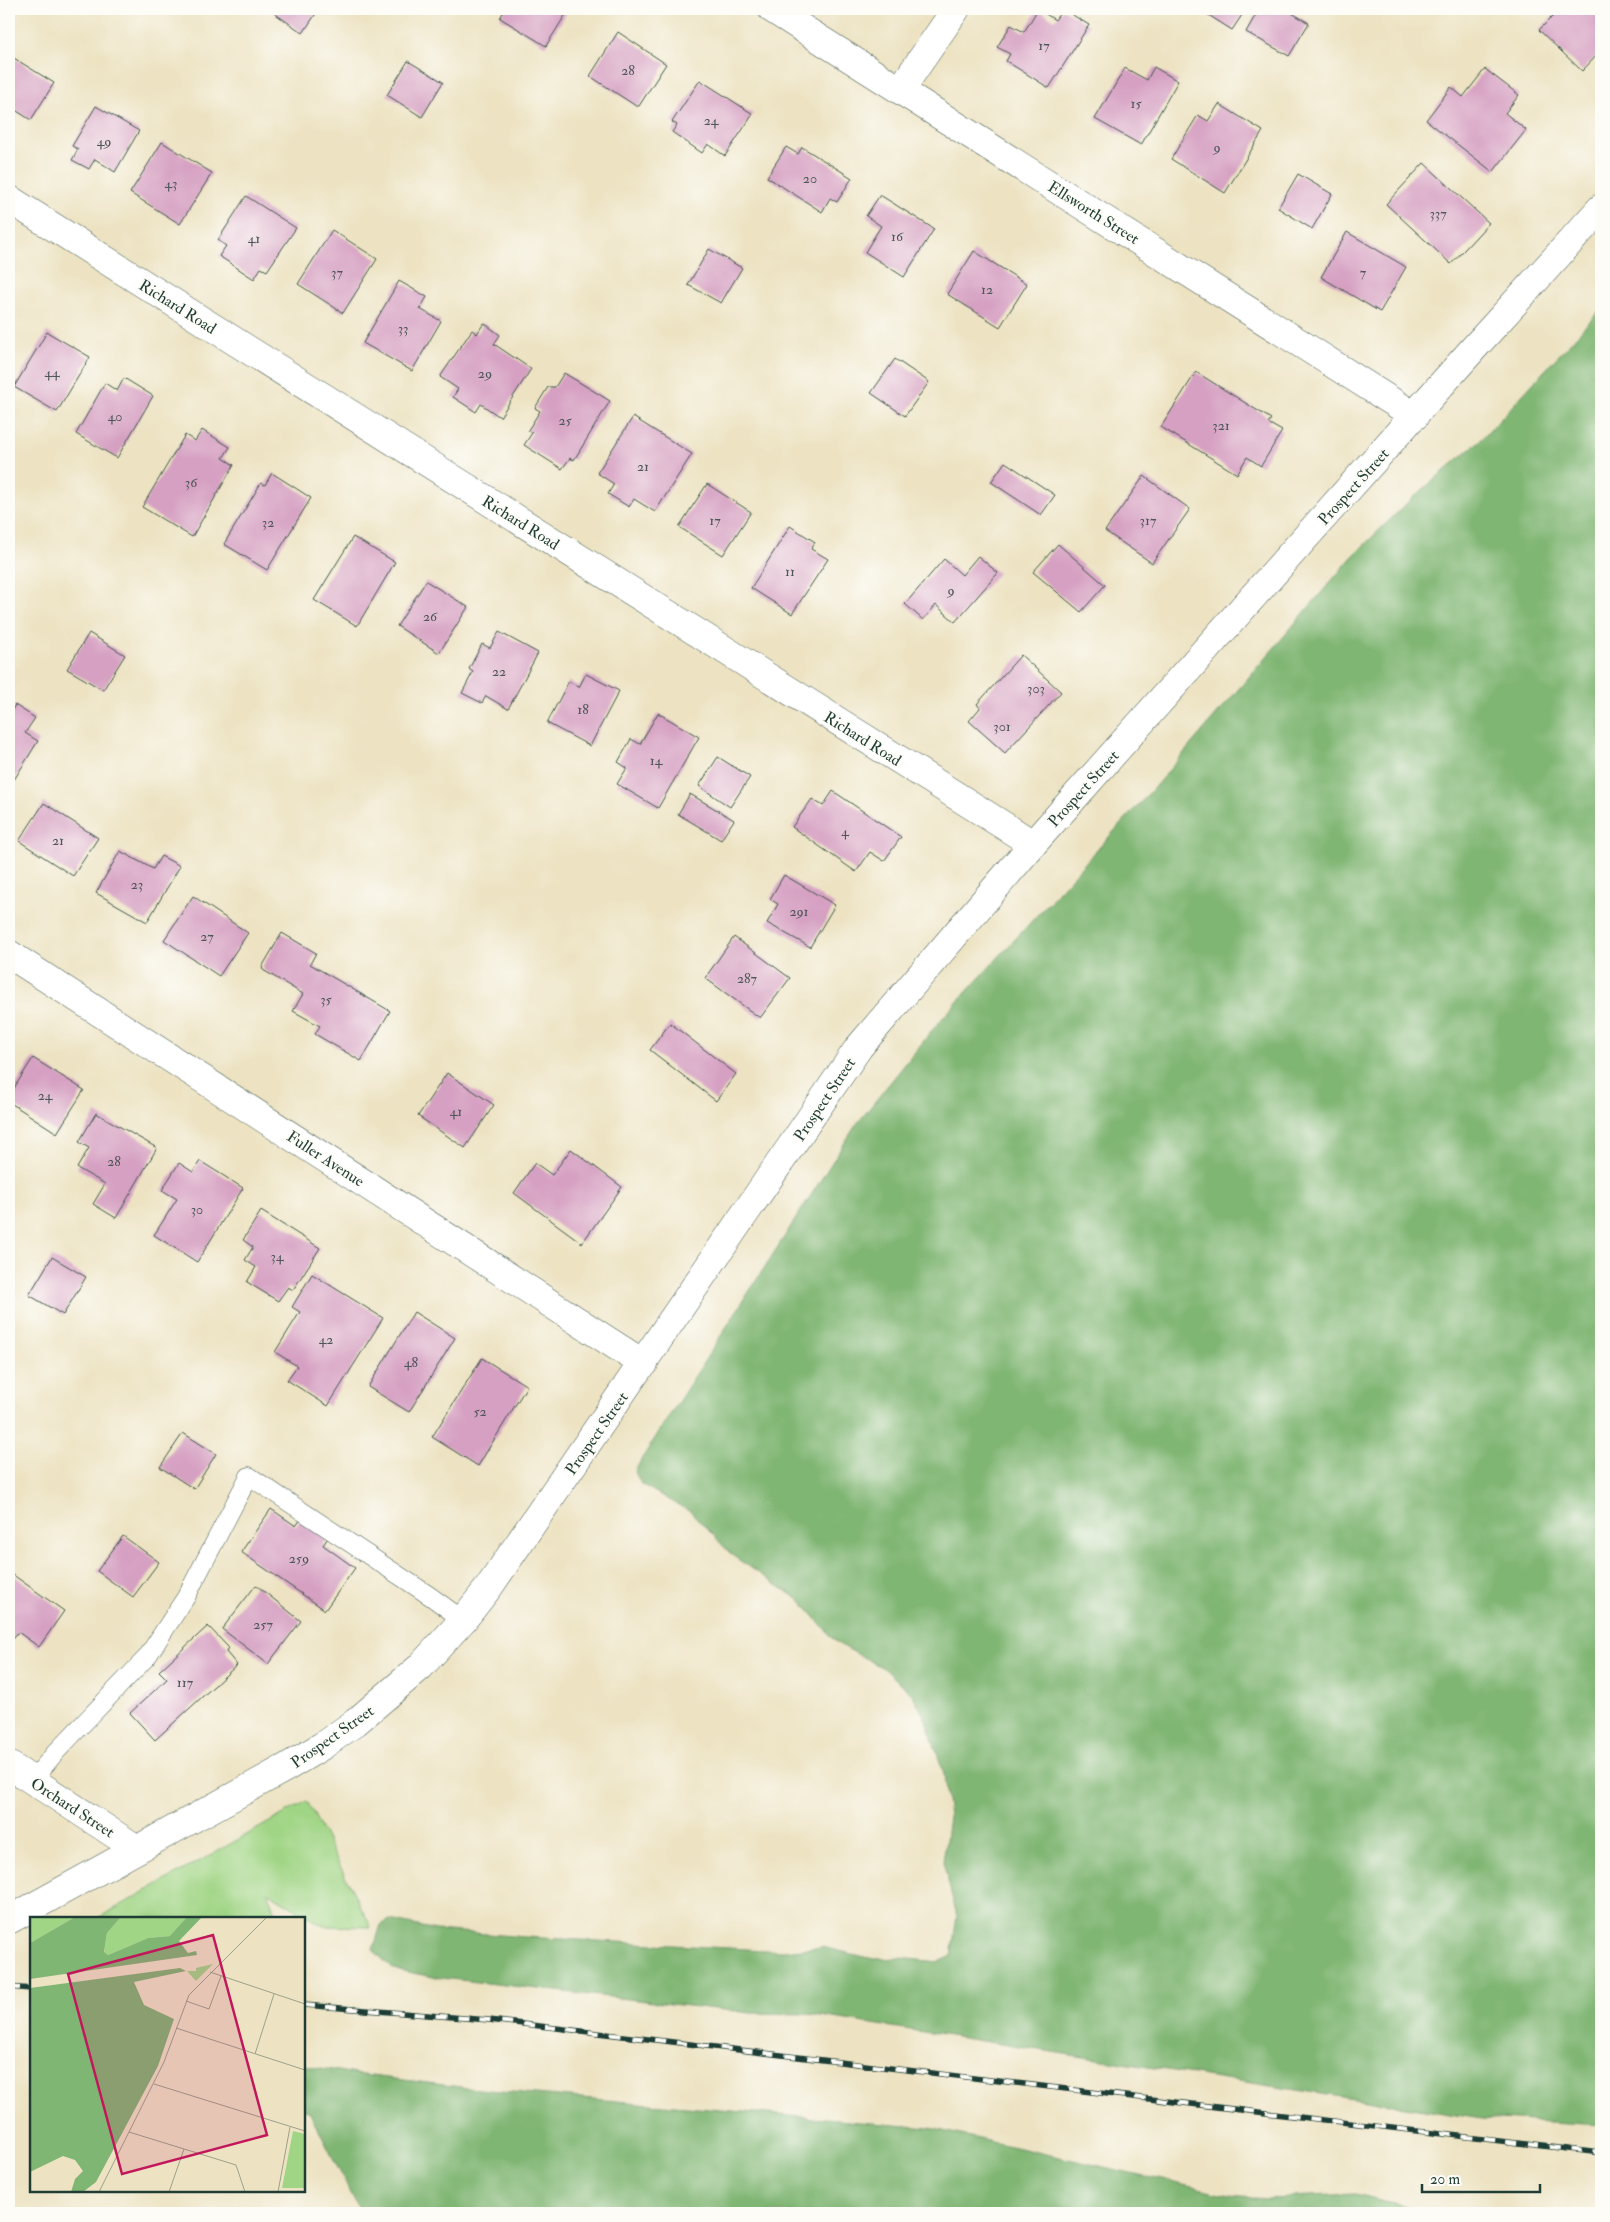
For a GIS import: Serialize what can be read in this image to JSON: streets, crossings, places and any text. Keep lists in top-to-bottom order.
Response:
{
  "streets": {
    "street": [
      "Ellsworth Street",
      "Richard Road",
      "Prospect Street",
      "Fuller Avenue",
      "Orchard Street"
    ]
  },
  "crossings": [
    ["Ellsworth Street", "Prospect Street"],
    ["Richard Road", "Prospect Street"],
    ["Prospect Street", "Fuller Avenue"],
    ["Prospect Street", "Orchard Street"]
  ],
  "house_numbers": [
    "17",
    "28",
    "15",
    "24",
    "49",
    "9",
    "20",
    "43",
    "337",
    "16",
    "41",
    "37",
    "7",
    "12",
    "33",
    "44",
    "29",
    "40",
    "25",
    "321",
    "21",
    "36",
    "17",
    "317",
    "32",
    "11",
    "9",
    "26",
    "22",
    "303",
    "18",
    "301",
    "14",
    "4",
    "21",
    "23",
    "291",
    "27",
    "287",
    "35",
    "24",
    "41",
    "28",
    "30",
    "34",
    "42",
    "48",
    "52",
    "259",
    "257",
    "117"
  ],
  "scale_bar": "20 m"
}
